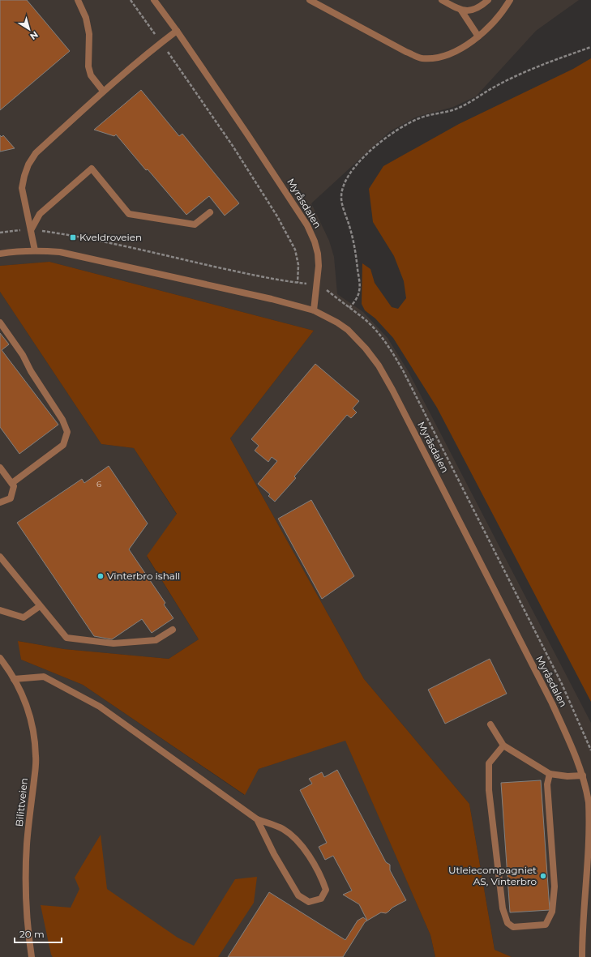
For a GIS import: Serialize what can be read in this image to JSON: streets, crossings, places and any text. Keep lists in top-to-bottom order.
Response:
{
  "streets": {
    "street": ["Myråsdalen", "Bilittveien"]
  },
  "places": {
    "transit": ["Kveldroveien"],
    "other": ["Vinterbro ishall", "Utleiecompagniet AS, Vinterbro"]
  },
  "house_numbers": ["6"],
  "scale_bar": "20 m",
  "north": "bottom right"
}
